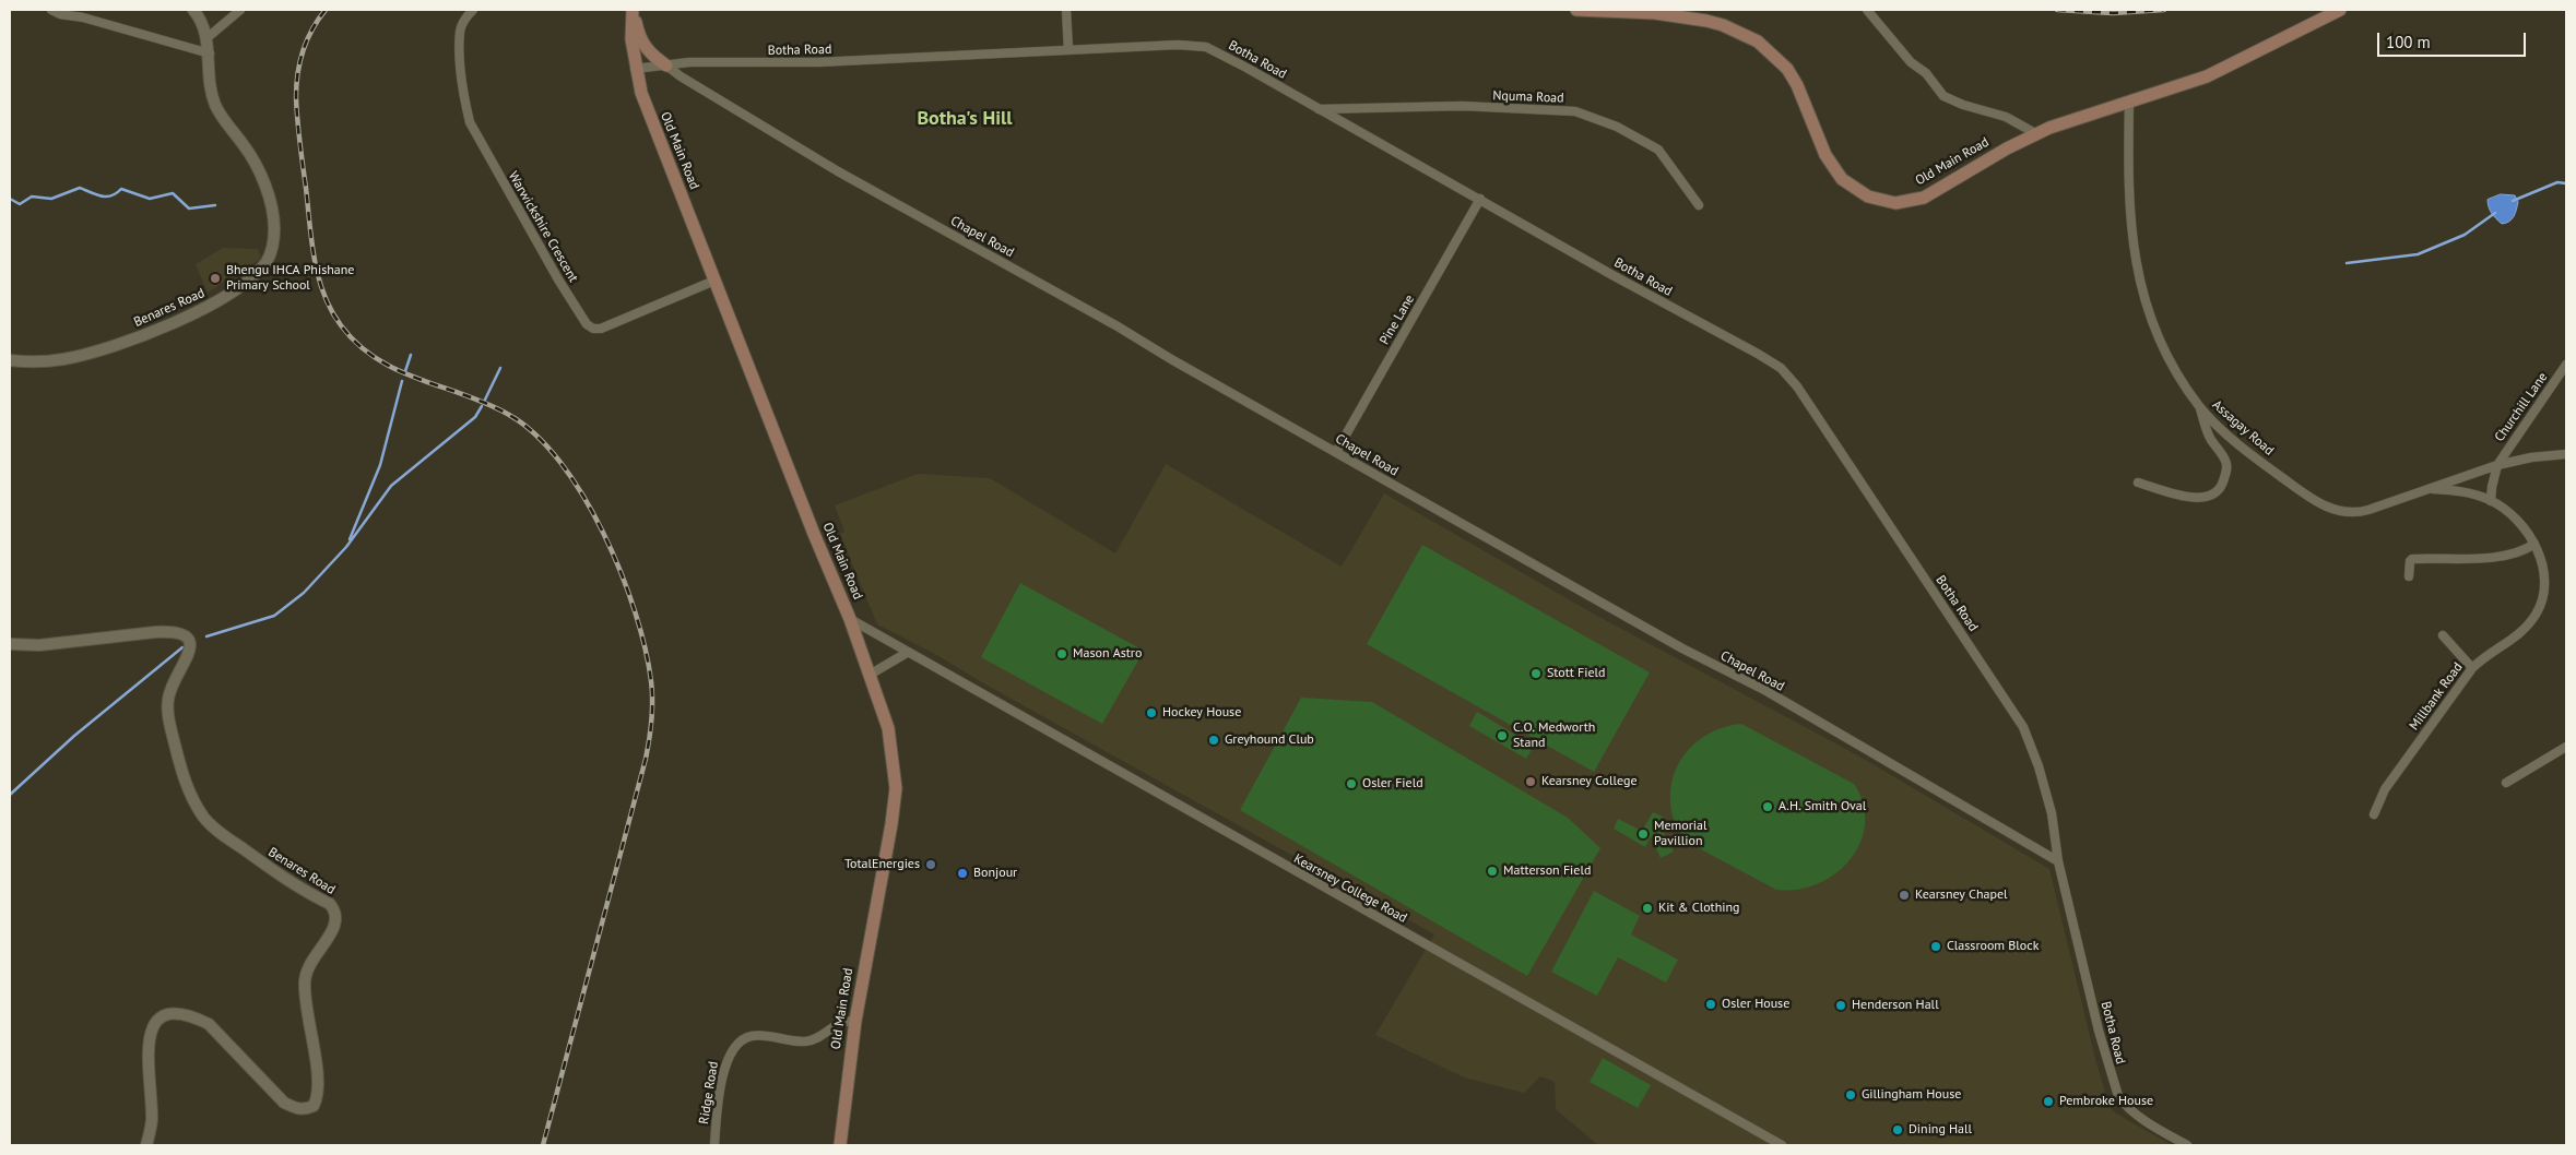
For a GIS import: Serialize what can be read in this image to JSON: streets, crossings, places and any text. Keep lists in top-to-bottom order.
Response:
{
  "streets": {
    "main road": ["Old Main Road"],
    "street": [
      "Botha Road",
      "Nquma Road",
      "Warwickshire Crescent",
      "Chapel Road",
      "Benares Road",
      "Pine Lane",
      "Churchill Lane",
      "Assagay Road",
      "Millbank Road",
      "Kearsney College Road",
      "Ridge Road"
    ]
  },
  "crossings": [
    ["Botha Road", "Nquma Road"],
    ["Botha Road", "Old Main Road"],
    ["Botha Road", "Chapel Road"],
    ["Botha Road", "Pine Lane"],
    ["Old Main Road", "Warwickshire Crescent"],
    ["Old Main Road", "Assagay Road"],
    ["Old Main Road", "Kearsney College Road"],
    ["Old Main Road", "Ridge Road"],
    ["Chapel Road", "Pine Lane"],
    ["Churchill Lane", "Assagay Road"],
    ["Assagay Road", "Millbank Road"]
  ],
  "districts": ["Botha's Hill"],
  "places": [
    "Bhengu IHCA Phishane Primary School",
    "Mason Astro",
    "Stott Field",
    "Hockey House",
    "C.O. Medworth Stand",
    "Greyhound Club",
    "Kearsney College",
    "Osler Field",
    "A.H. Smith Oval",
    "Memorial Pavillion",
    "TotalEnergies",
    "Matterson Field",
    "Bonjour",
    "Kearsney Chapel",
    "Kit & Clothing",
    "Classroom Block",
    "Osler House",
    "Henderson Hall",
    "Gillingham House",
    "Pembroke House",
    "Dining Hall"
  ],
  "scale_bar": "100 m"
}
